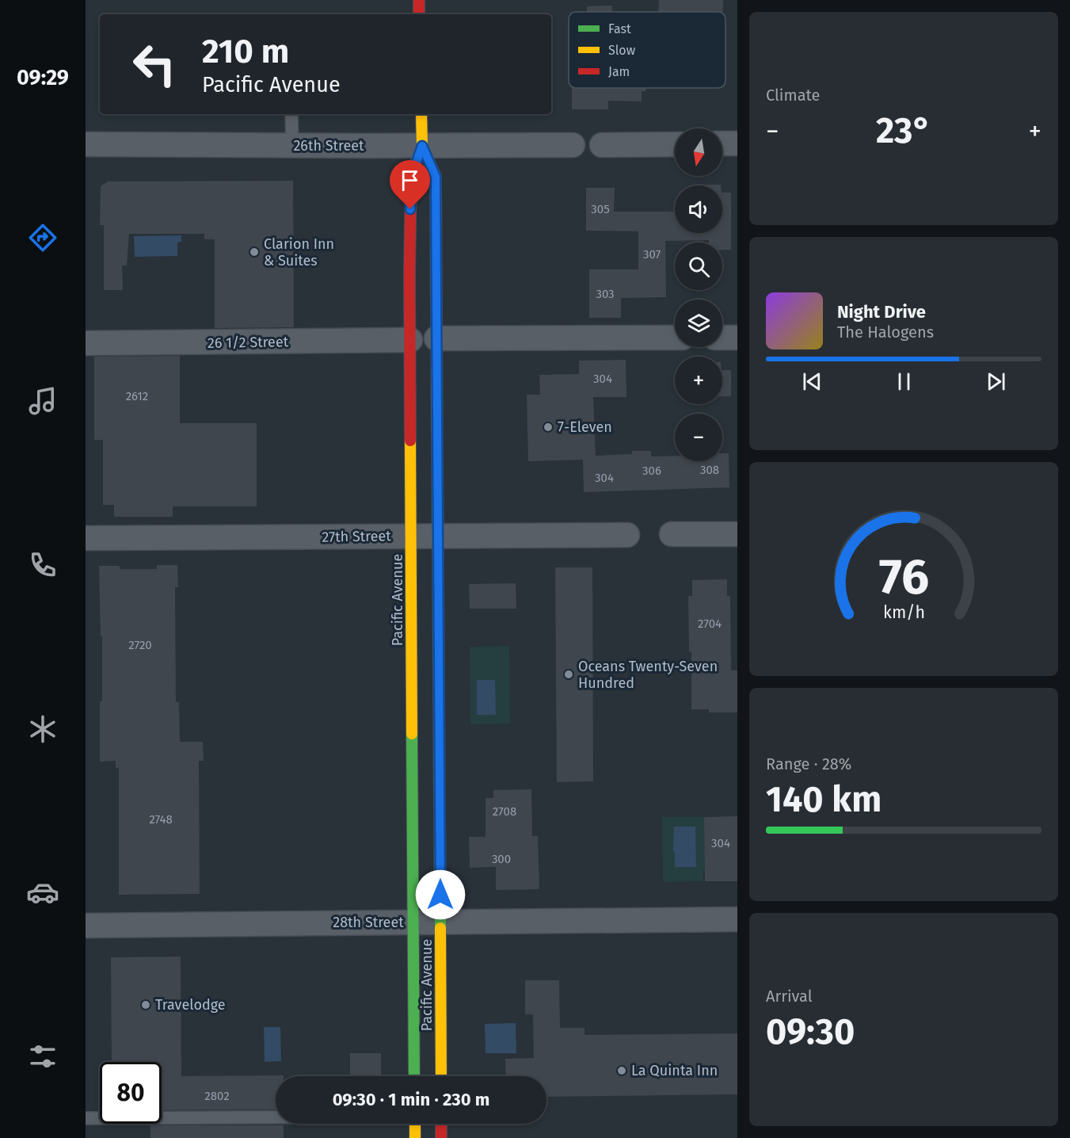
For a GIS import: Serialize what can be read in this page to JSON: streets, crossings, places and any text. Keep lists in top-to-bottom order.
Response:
{
  "streets": {
    "highway": ["Pacific Avenue"],
    "street": [
      "26th Street",
      "26 1/2 Street",
      "27th Street",
      "28th Street"
    ]
  },
  "crossings": [
    ["26th Street", "Pacific Avenue"],
    ["26 1/2 Street", "Pacific Avenue"],
    ["27th Street", "Pacific Avenue"],
    ["Pacific Avenue", "28th Street"]
  ],
  "places": [
    "Clarion Inn & Suites",
    "7-Eleven",
    "Oceans Twenty-Seven Hundred",
    "Travelodge",
    "La Quinta Inn"
  ],
  "house_numbers": [
    "305",
    "307",
    "303",
    "304",
    "2612",
    "308",
    "306",
    "304",
    "2704",
    "2720",
    "2708",
    "2748",
    "304",
    "300",
    "2802"
  ],
  "legend": ["Fast", "Slow", "Jam"],
  "north": "bottom",
  "page": {
    "tabs": "09:29",
    "tile": [
      "Climate",
      ["Range · 28%", "140 km"],
      ["Arrival", "09:30"]
    ],
    "turn": ["210 m", "Pacific Avenue"],
    "heat": ["−", "23°", "+"],
    "map_buttons": ["+", "−"],
    "song": ["Night Drive", "The Halogens"],
    "limit": "80",
    "trip": "09:30 · 1 min · 230 m",
    "gauge": ["76", "km/h"]
  }
}
